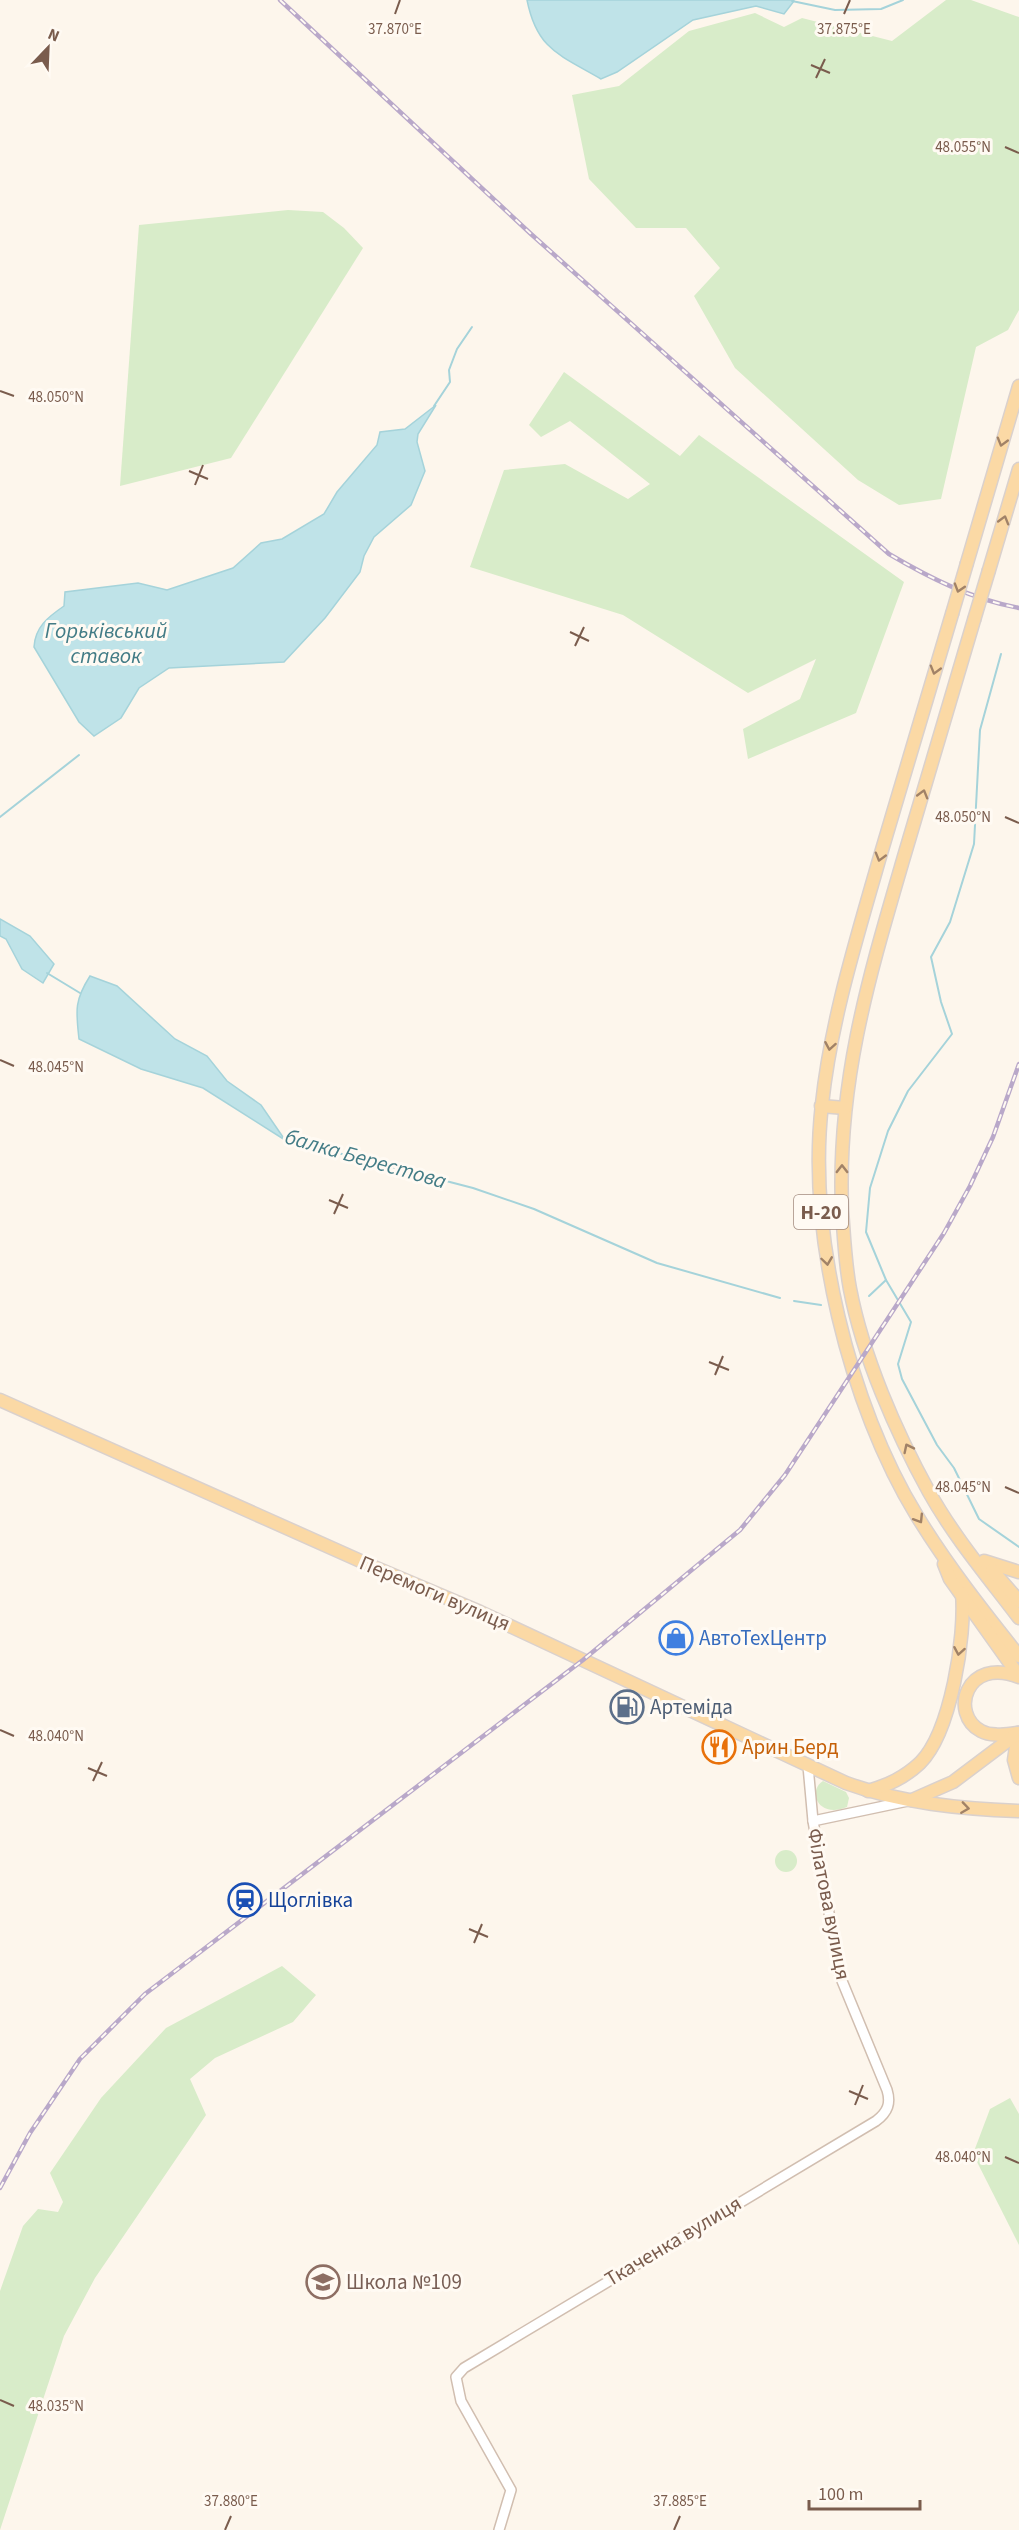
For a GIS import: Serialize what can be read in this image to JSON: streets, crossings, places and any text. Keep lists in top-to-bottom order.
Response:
{
  "streets": {
    "main road": ["Н-20", "Перемоги вулиця"],
    "street": ["Філатова вулиця", "Ткаченка вулиця"]
  },
  "crossings": [
    ["Перемоги вулиця", "Філатова вулиця"],
    ["Філатова вулиця", "Ткаченка вулиця"]
  ],
  "water": ["Горьківський ставок", "балка Берестова"],
  "places": {
    "shop": ["АвтоТехЦентр"],
    "fuel station": ["Артеміда"],
    "restaurant": ["Арин Берд"],
    "station": ["Щоглівка"],
    "school or university": ["Школа №109"]
  },
  "scale_bar": "100 m",
  "north": "top right",
  "coordinates": [
    "37.870°E",
    "37.875°E",
    "48.055°N",
    "48.050°N",
    "48.045°N",
    "48.040°N",
    "48.035°N",
    "37.880°E",
    "37.885°E"
  ]
}
